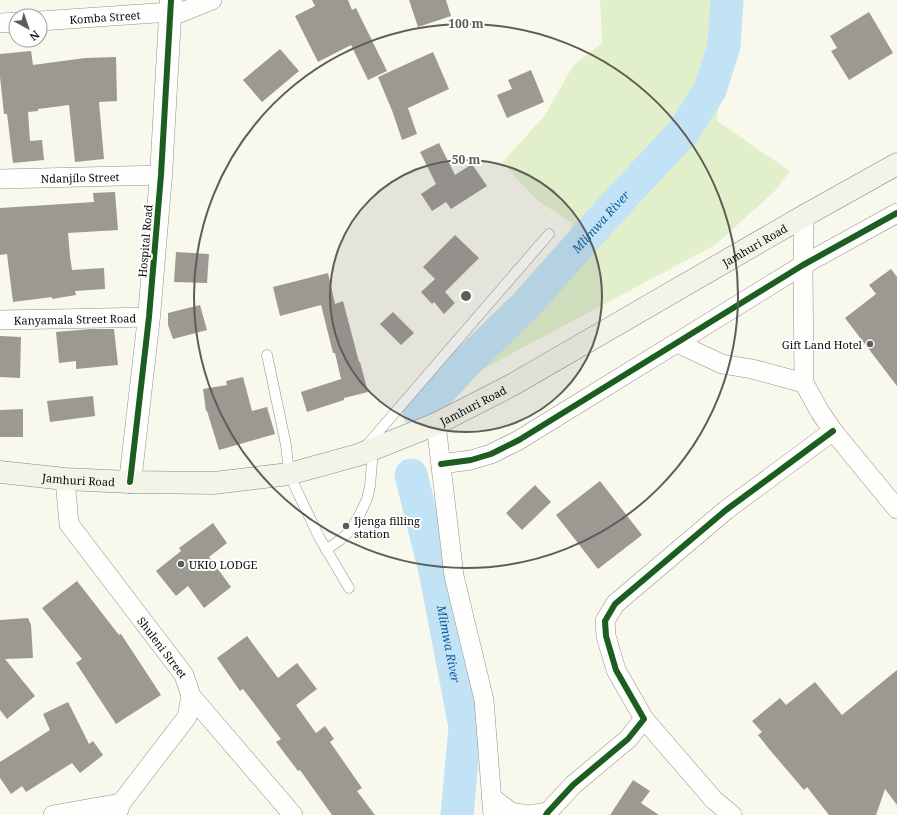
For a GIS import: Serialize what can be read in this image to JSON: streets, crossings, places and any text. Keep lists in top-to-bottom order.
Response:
{
  "streets": {
    "main road": ["Jamhuri Road"],
    "street": [
      "Komba Street",
      "Ndanjílo Street",
      "Hospital Road",
      "Kanyamala Street Road",
      "Shuleni Street"
    ]
  },
  "crossings": [
    ["Komba Street", "Hospital Road"],
    ["Ndanjílo Street", "Hospital Road"],
    ["Hospital Road", "Jamhuri Road"],
    ["Hospital Road", "Kanyamala Street Road"],
    ["Jamhuri Road", "Shuleni Street"]
  ],
  "water": ["Mlimwa River"],
  "places": ["Gift Land Hotel", "Ijenga filling station", "UKIO LODGE"],
  "north": "bottom right",
  "rings": ["100 m", "50 m"]
}
